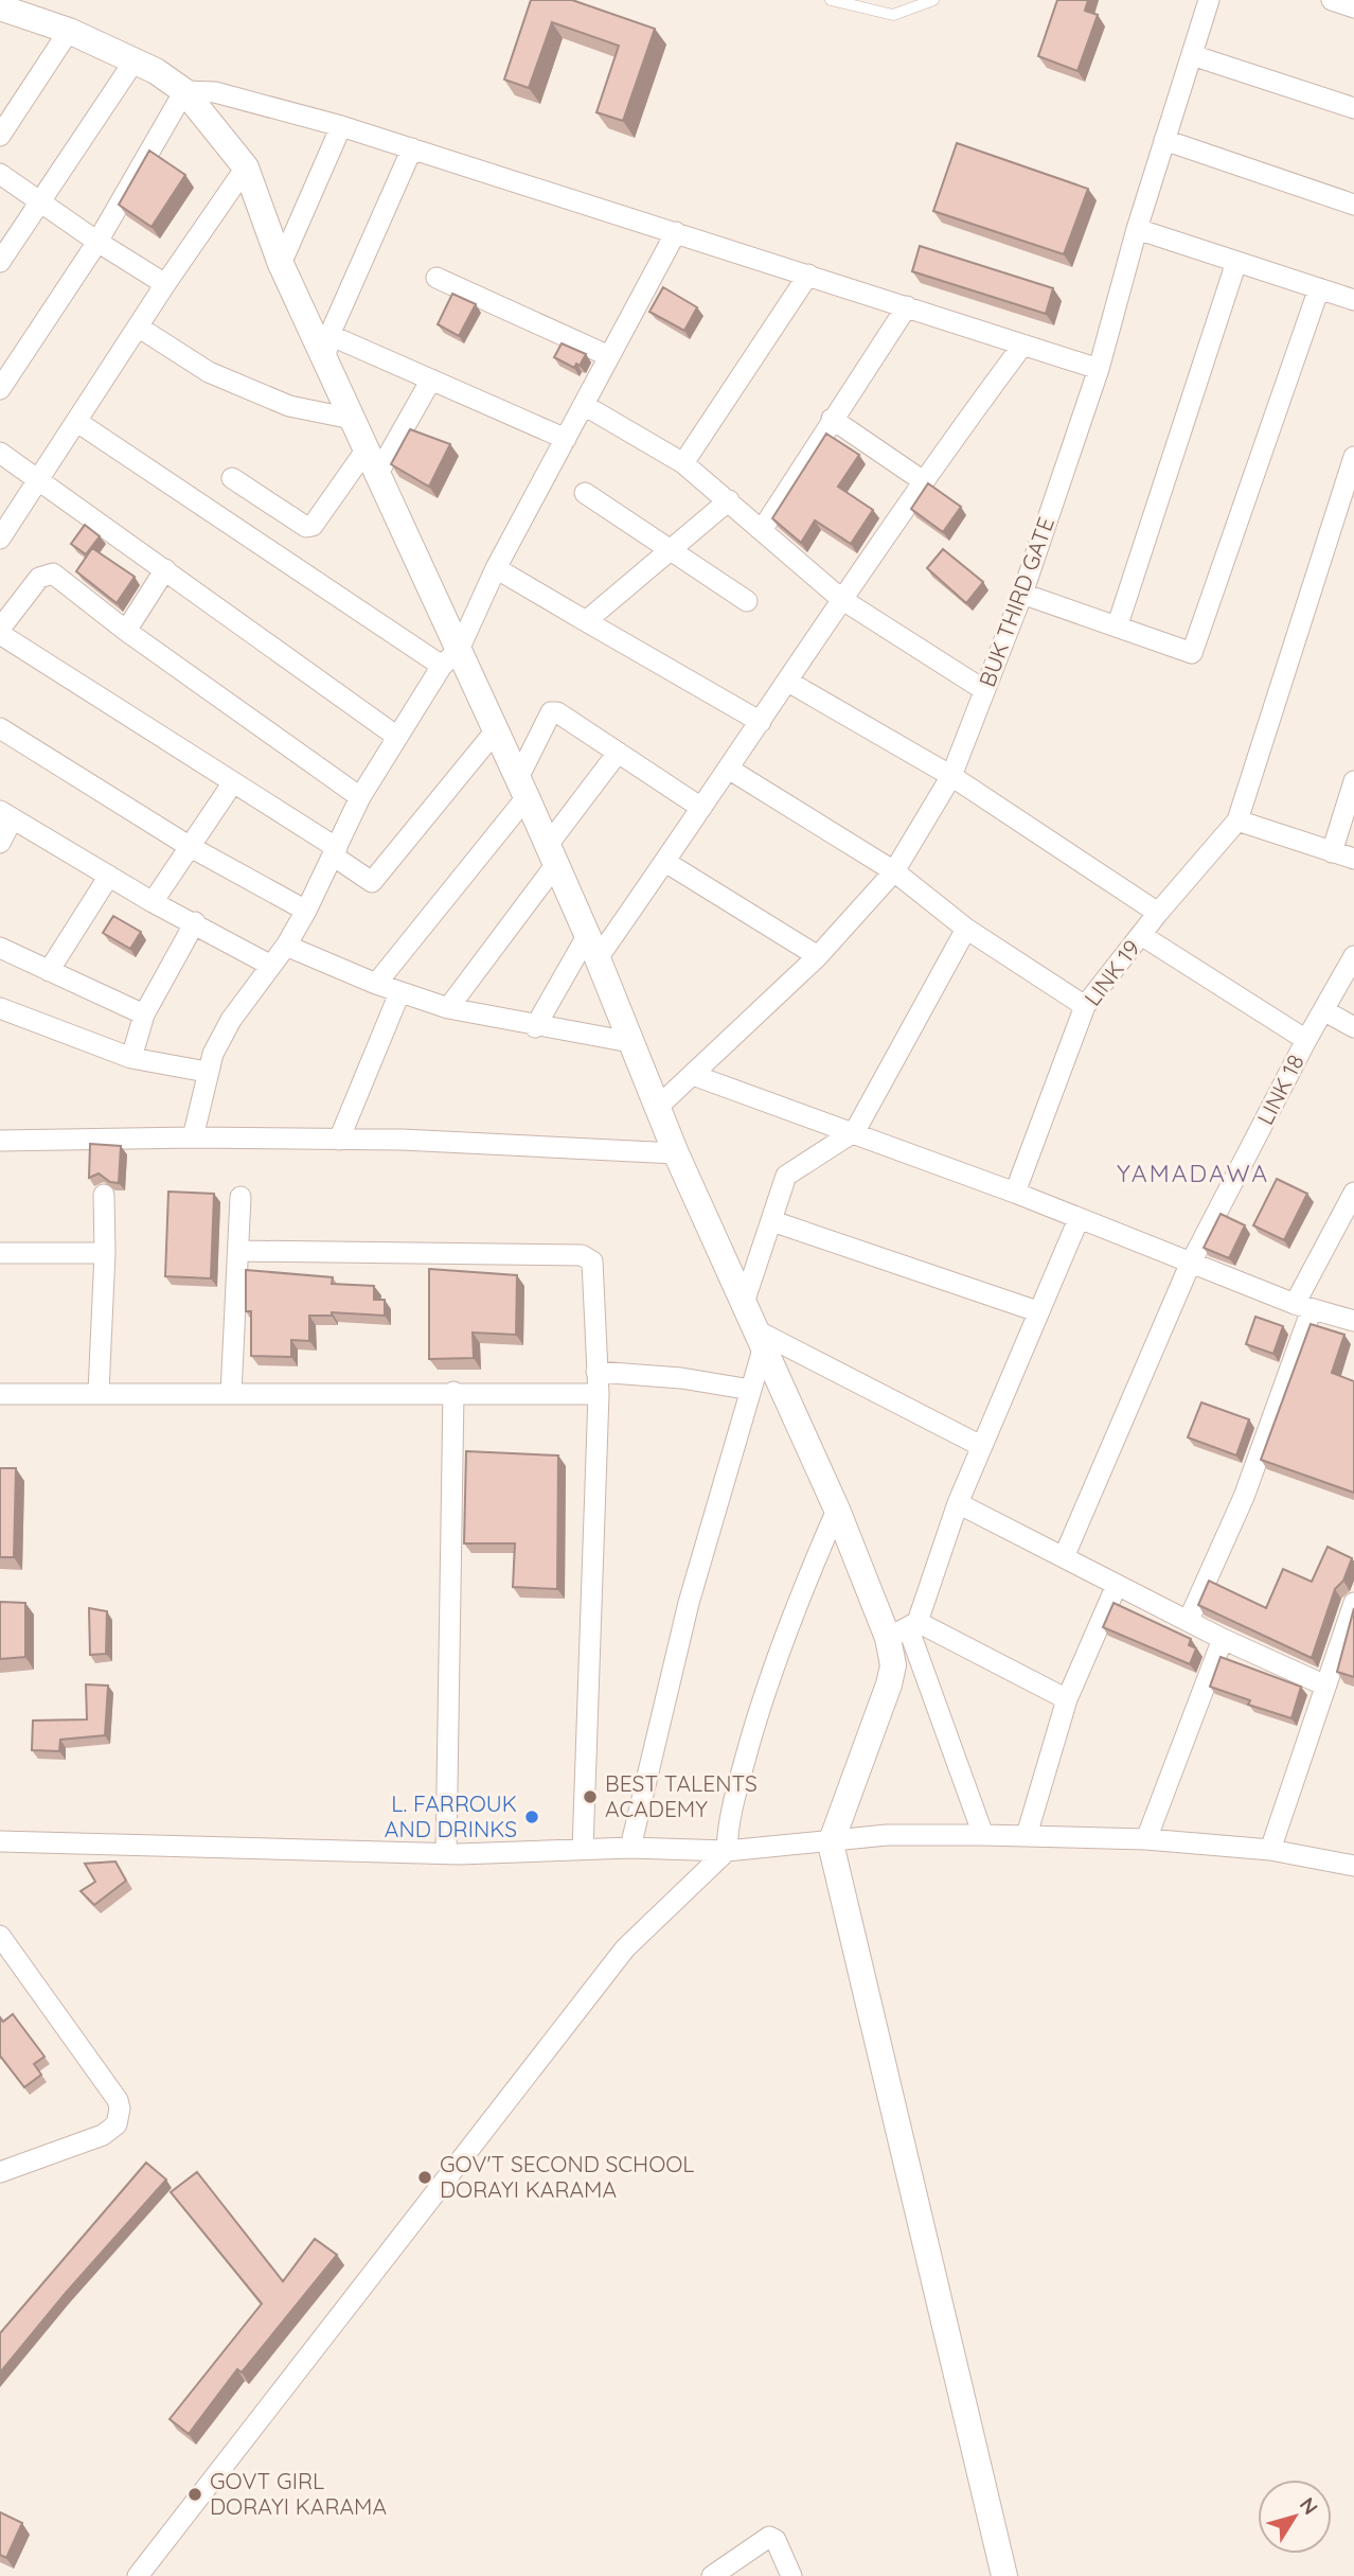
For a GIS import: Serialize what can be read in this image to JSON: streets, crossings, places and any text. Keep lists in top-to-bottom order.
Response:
{
  "streets": {
    "street": ["BUK THIRD GATE", "LINK 19", "LINK 18"]
  },
  "districts": ["YAMADAWA"],
  "places": [
    "BEST TALENTS ACADEMY",
    "L. FARROUK AND DRINKS",
    "GOV'T SECOND SCHOOL DORAYI KARAMA",
    "GOVT GIRL DORAYI KARAMA"
  ],
  "north": "top right"
}
